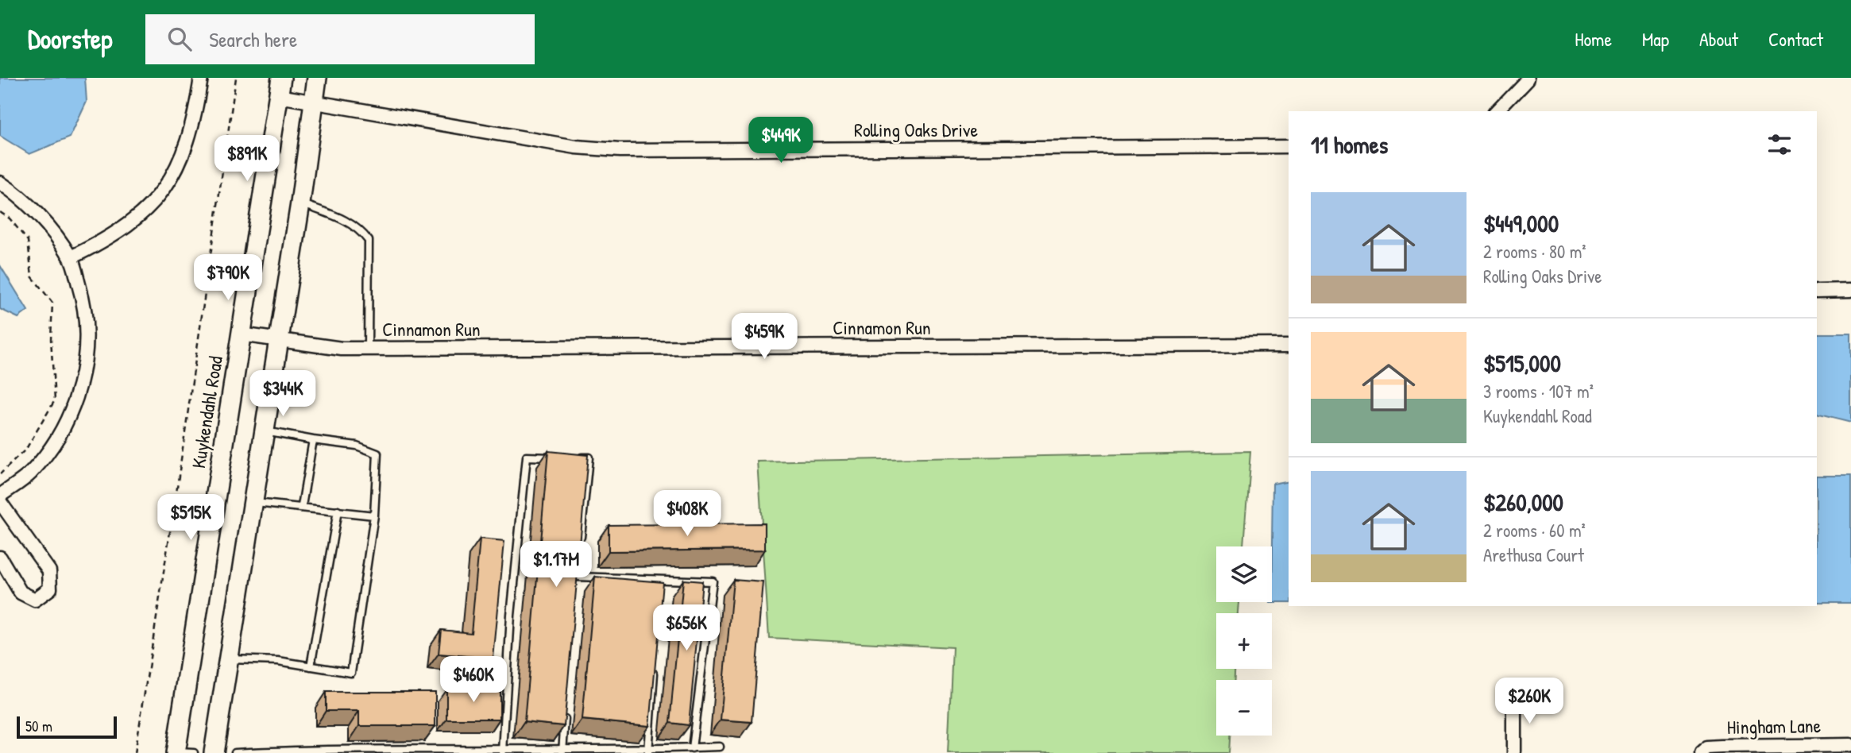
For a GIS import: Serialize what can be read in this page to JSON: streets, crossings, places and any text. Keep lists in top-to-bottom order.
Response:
{
  "streets": {
    "main road": ["Kuykendahl Road"],
    "street": ["Rolling Oaks Drive", "Cinnamon Run", "Hingham Lane"]
  },
  "crossings": [
    ["Rolling Oaks Drive", "Kuykendahl Road"],
    ["Cinnamon Run", "Kuykendahl Road"]
  ],
  "scale_bar": "50 m",
  "page": {
    "header": "Doorstep",
    "search": "Search here",
    "nav": [
      "Home",
      "Map",
      "About",
      "Contact"
    ],
    "heading": "11 homes",
    "price": [
      "$449K",
      "$891K",
      "$790K",
      "$459K",
      "$344K",
      "$408K",
      "$515K",
      "$1.17M",
      "$656K",
      "$460K",
      "$260K"
    ],
    "list": [
      {
        "name": "$449,000",
        "note": "2 rooms · 80 m² · Rolling Oaks Drive"
      },
      {
        "name": "$515,000",
        "note": "3 rooms · 107 m² · Kuykendahl Road"
      },
      {
        "name": "$260,000",
        "note": "2 rooms · 60 m² · Arethusa Court"
      }
    ],
    "map_buttons": ["+", "−"],
    "scale": "50 m"
  }
}
